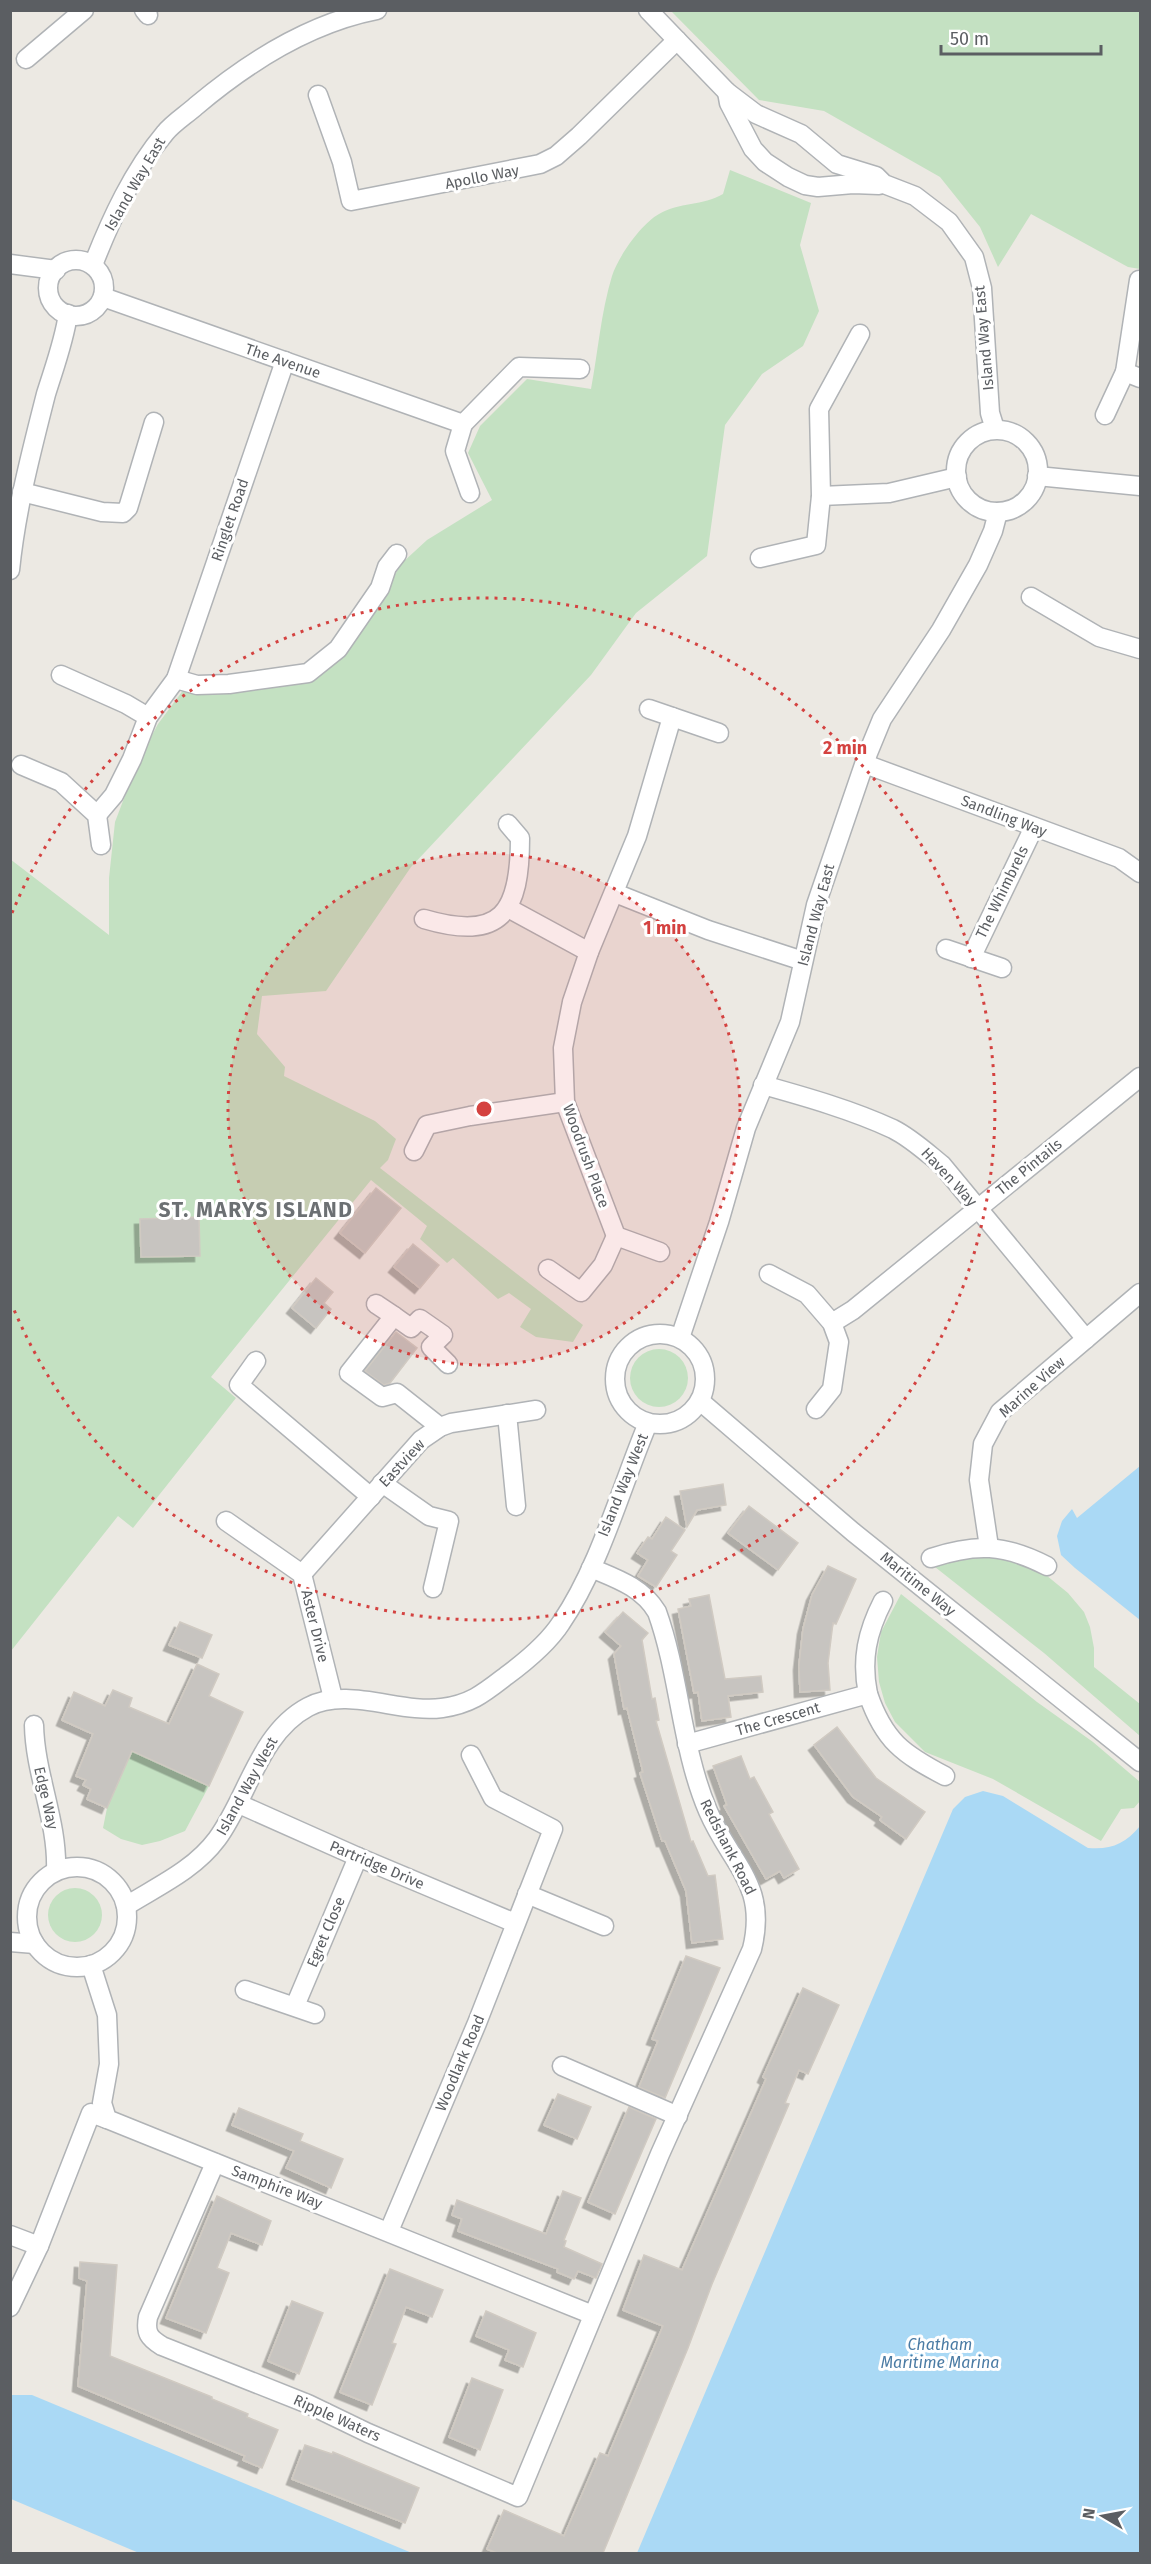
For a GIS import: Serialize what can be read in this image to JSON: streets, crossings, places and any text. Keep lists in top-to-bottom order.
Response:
{
  "streets": {
    "street": [
      "Apollo Way",
      "Island Way East",
      "The Avenue",
      "Ringlet Road",
      "Sandling Way",
      "The Whimbrels",
      "Woodrush Place",
      "The Pintails",
      "Haven Way",
      "Marine View",
      "Eastview",
      "Island Way West",
      "Maritime Way",
      "Aster Drive",
      "The Crescent",
      "Edge Way",
      "Redshank Road",
      "Partridge Drive",
      "Egret Close",
      "Woodlark Road",
      "Samphire Way",
      "Ripple Waters"
    ]
  },
  "crossings": [
    ["Apollo Way", "Island Way East"],
    ["Island Way East", "The Avenue"],
    ["Island Way East", "Sandling Way"],
    ["Island Way East", "Haven Way"],
    ["Island Way East", "Island Way West"],
    ["Island Way East", "Maritime Way"],
    ["The Avenue", "Ringlet Road"],
    ["Sandling Way", "The Whimbrels"],
    ["The Pintails", "Haven Way"],
    ["Haven Way", "Marine View"],
    ["Eastview", "Aster Drive"],
    ["Island Way West", "Maritime Way"],
    ["Island Way West", "Aster Drive"],
    ["Island Way West", "Edge Way"],
    ["Island Way West", "Redshank Road"],
    ["Island Way West", "Partridge Drive"],
    ["The Crescent", "Redshank Road"],
    ["Redshank Road", "Samphire Way"],
    ["Redshank Road", "Ripple Waters"],
    ["Partridge Drive", "Egret Close"],
    ["Partridge Drive", "Woodlark Road"],
    ["Woodlark Road", "Samphire Way"],
    ["Samphire Way", "Ripple Waters"]
  ],
  "districts": ["ST. MARYS ISLAND"],
  "water": ["Chatham Maritime Marina"],
  "scale_bar": "50 m",
  "north": "left",
  "rings": ["2 min", "1 min"]
}
